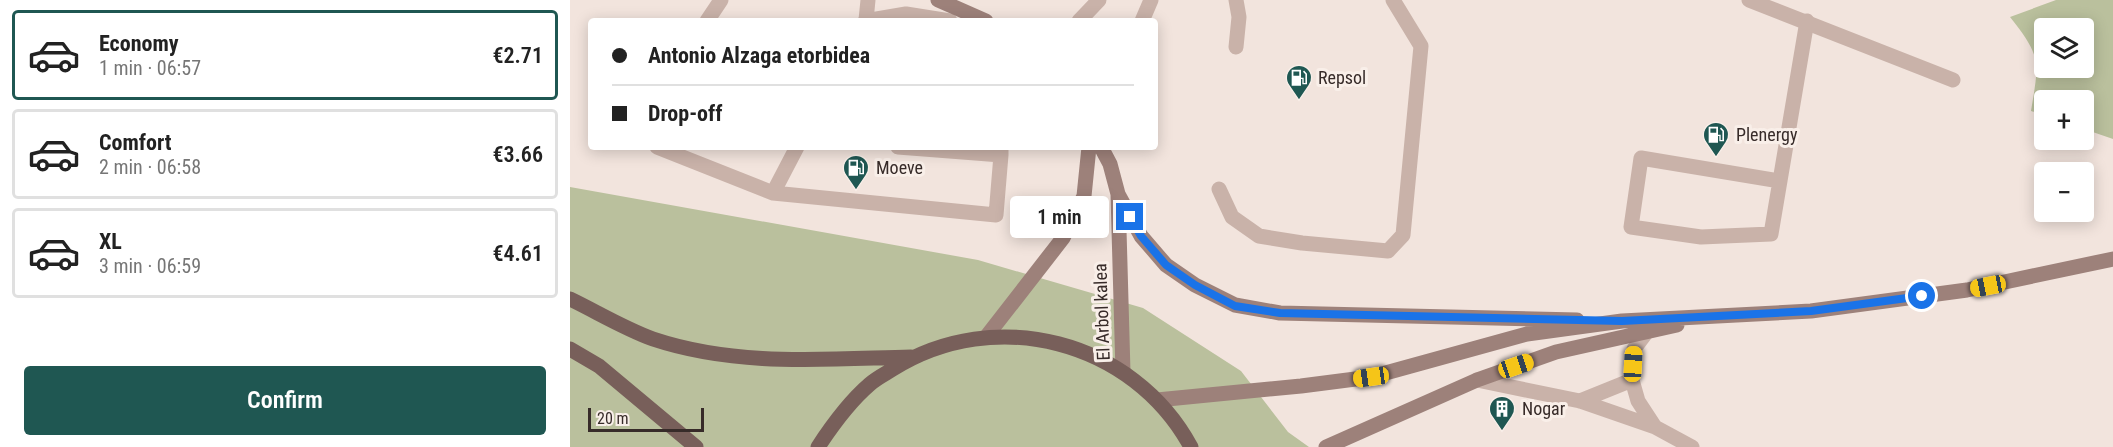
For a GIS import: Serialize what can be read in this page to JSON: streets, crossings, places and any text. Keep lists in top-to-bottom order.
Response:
{
  "streets": {
    "street": ["El Arbol kalea"]
  },
  "places": {
    "fuel station": ["Repsol", "Plenergy", "Moeve"],
    "building": ["Nogar"]
  },
  "scale_bar": "20 m",
  "page": {
    "list": [
      {
        "name": "Economy",
        "note": "1 min · 06:57",
        "value": "€2.71"
      },
      {
        "name": "Comfort",
        "note": "2 min · 06:58",
        "value": "€3.66"
      },
      {
        "name": "XL",
        "note": "3 min · 06:59",
        "value": "€4.61"
      }
    ],
    "map_buttons": ["+", "−"],
    "banner": ["Antonio Alzaga etorbidea", "Drop-off"],
    "bubble": "1 min",
    "buttons": "Confirm",
    "scale": "20 m"
  }
}
